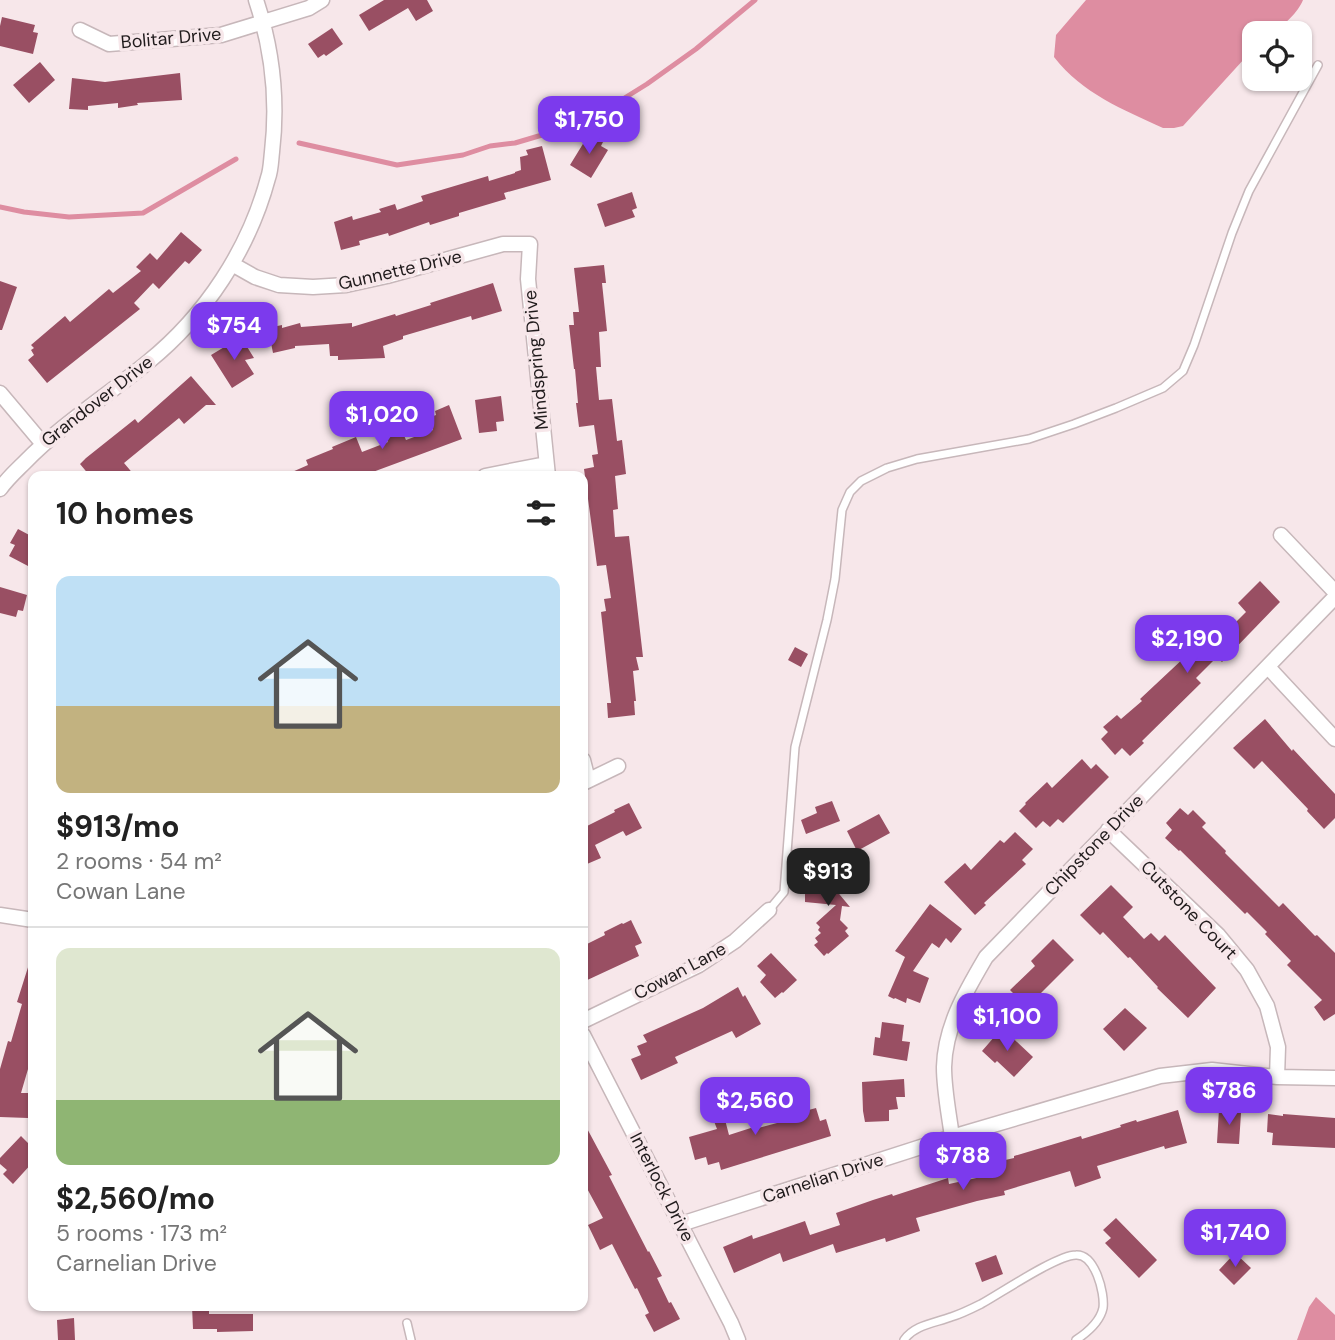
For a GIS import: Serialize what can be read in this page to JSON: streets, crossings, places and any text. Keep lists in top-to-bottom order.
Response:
{
  "streets": {
    "street": [
      "Bolitar Drive",
      "Gunnette Drive",
      "Mindspring Drive",
      "Grandover Drive",
      "Chipstone Drive",
      "Cutstone Court",
      "Cowan Lane",
      "Carnelian Drive",
      "Interlock Drive"
    ]
  },
  "crossings": [
    ["Bolitar Drive", "Grandover Drive"],
    ["Gunnette Drive", "Mindspring Drive"],
    ["Gunnette Drive", "Grandover Drive"],
    ["Chipstone Drive", "Cutstone Court"],
    ["Chipstone Drive", "Carnelian Drive"],
    ["Cutstone Court", "Carnelian Drive"],
    ["Carnelian Drive", "Interlock Drive"]
  ],
  "page": {
    "price": [
      "$1,750",
      "$754",
      "$1,020",
      "$2,190",
      "$913",
      "$1,100",
      "$786",
      "$2,560",
      "$788",
      "$1,740"
    ],
    "heading": "10 homes",
    "list": [
      {
        "name": "$913/mo",
        "note": "2 rooms · 54 m² · Cowan Lane"
      },
      {
        "name": "$2,560/mo",
        "note": "5 rooms · 173 m² · Carnelian Drive"
      }
    ]
  }
}
